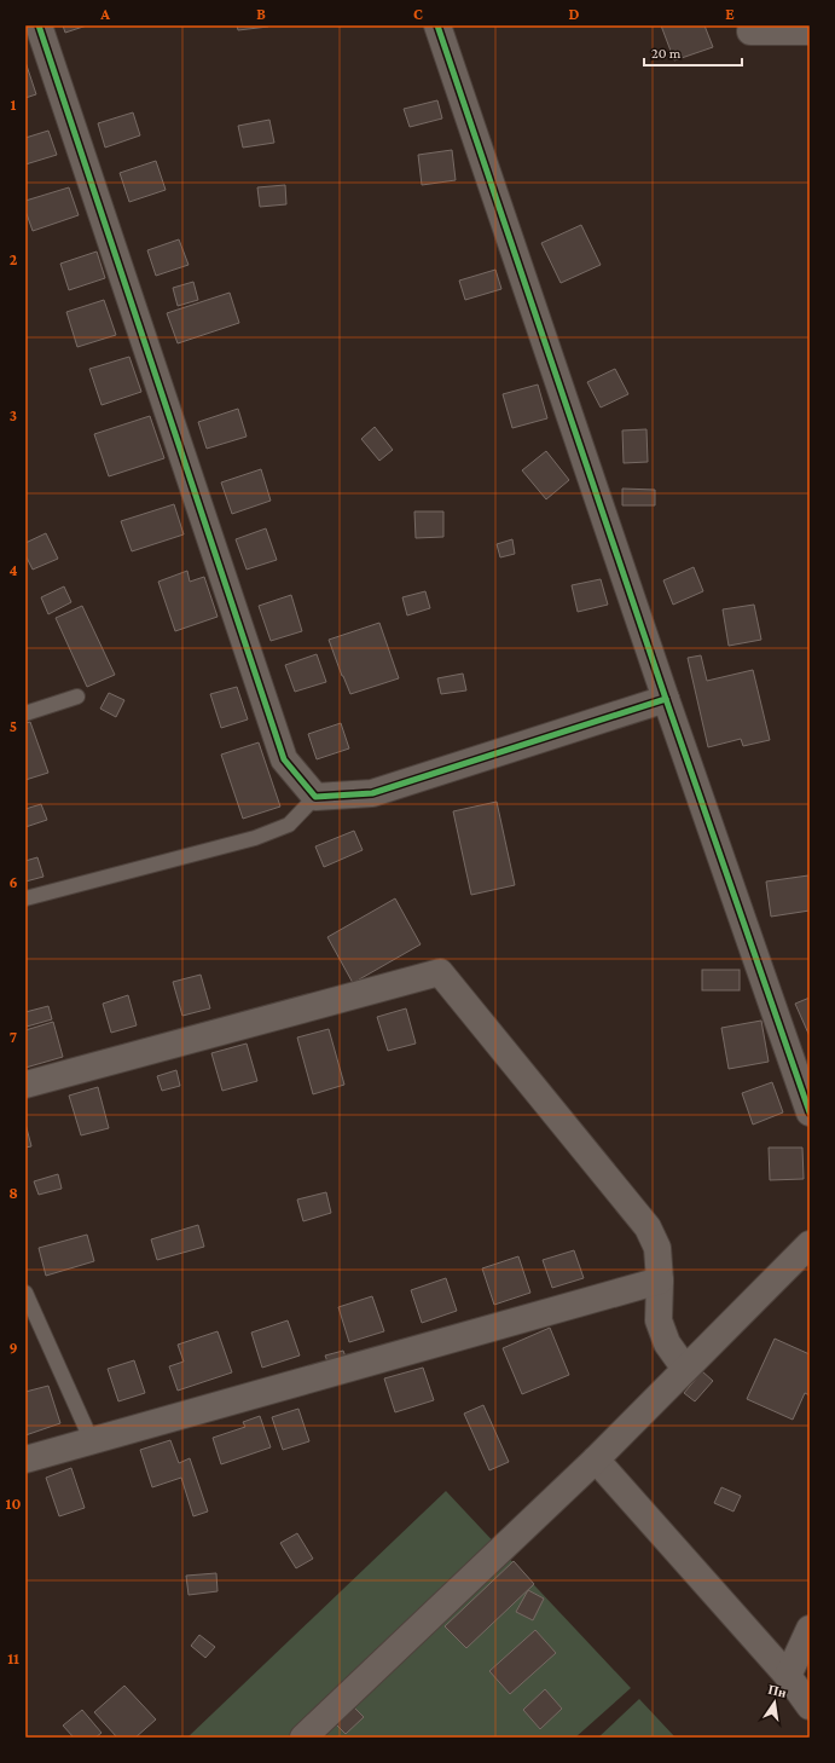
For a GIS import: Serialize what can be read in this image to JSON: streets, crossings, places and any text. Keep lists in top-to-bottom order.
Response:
{
  "scale_bar": "20 m",
  "north": "top",
  "grid": {
    "columns": [
      "A",
      "B",
      "C",
      "D",
      "E"
    ],
    "rows": [
      "1",
      "2",
      "3",
      "4",
      "5",
      "6",
      "7",
      "8",
      "9",
      "10",
      "11"
    ]
  }
}
